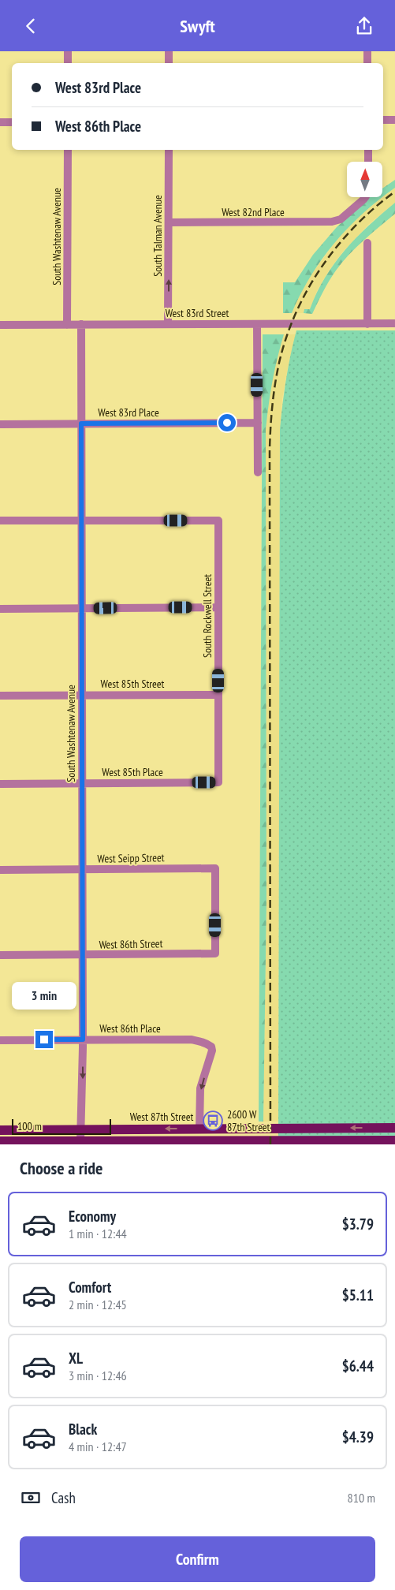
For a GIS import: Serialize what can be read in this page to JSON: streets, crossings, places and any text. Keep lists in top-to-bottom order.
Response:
{
  "streets": {
    "main road": ["West 87th Street"],
    "street": [
      "West 82nd Place",
      "South Talman Avenue",
      "South Washtenaw Avenue",
      "West 83rd Street",
      "West 83rd Place",
      "South Rockwell Street",
      "West 85th Street",
      "West 85th Place",
      "West Seipp Street",
      "West 86th Street",
      "West 86th Place"
    ]
  },
  "crossings": [
    ["West 82nd Place", "South Talman Avenue"],
    ["South Talman Avenue", "West 83rd Street"],
    ["South Washtenaw Avenue", "West 83rd Street"],
    ["South Washtenaw Avenue", "West 83rd Place"],
    ["South Washtenaw Avenue", "South Rockwell Street"],
    ["South Washtenaw Avenue", "West 85th Street"],
    ["South Washtenaw Avenue", "West 85th Place"],
    ["South Washtenaw Avenue", "West Seipp Street"],
    ["South Washtenaw Avenue", "West 86th Street"],
    ["South Washtenaw Avenue", "West 86th Place"],
    ["South Washtenaw Avenue", "West 87th Street"],
    ["South Rockwell Street", "West 85th Street"],
    ["South Rockwell Street", "West 85th Place"],
    ["West Seipp Street", "West 86th Street"],
    ["West 86th Place", "West 87th Street"]
  ],
  "one_way": ["South Talman Avenue"],
  "places": {
    "bus stop": ["2600 W 87th Street"]
  },
  "scale_bar": "100 m",
  "north": "top",
  "page": {
    "header": "Swyft",
    "banner": ["West 83rd Place", "West 86th Place"],
    "bubble": "3 min",
    "scale": "100 m",
    "heading": "Choose a ride",
    "list": [
      {
        "name": "Economy",
        "note": "1 min · 12:44",
        "value": "$3.79"
      },
      {
        "name": "Comfort",
        "note": "2 min · 12:45",
        "value": "$5.11"
      },
      {
        "name": "XL",
        "note": "3 min · 12:46",
        "value": "$6.44"
      },
      {
        "name": "Black",
        "note": "4 min · 12:47",
        "value": "$4.39"
      }
    ],
    "pay": ["Cash", "810 m"],
    "buttons": "Confirm"
  }
}
